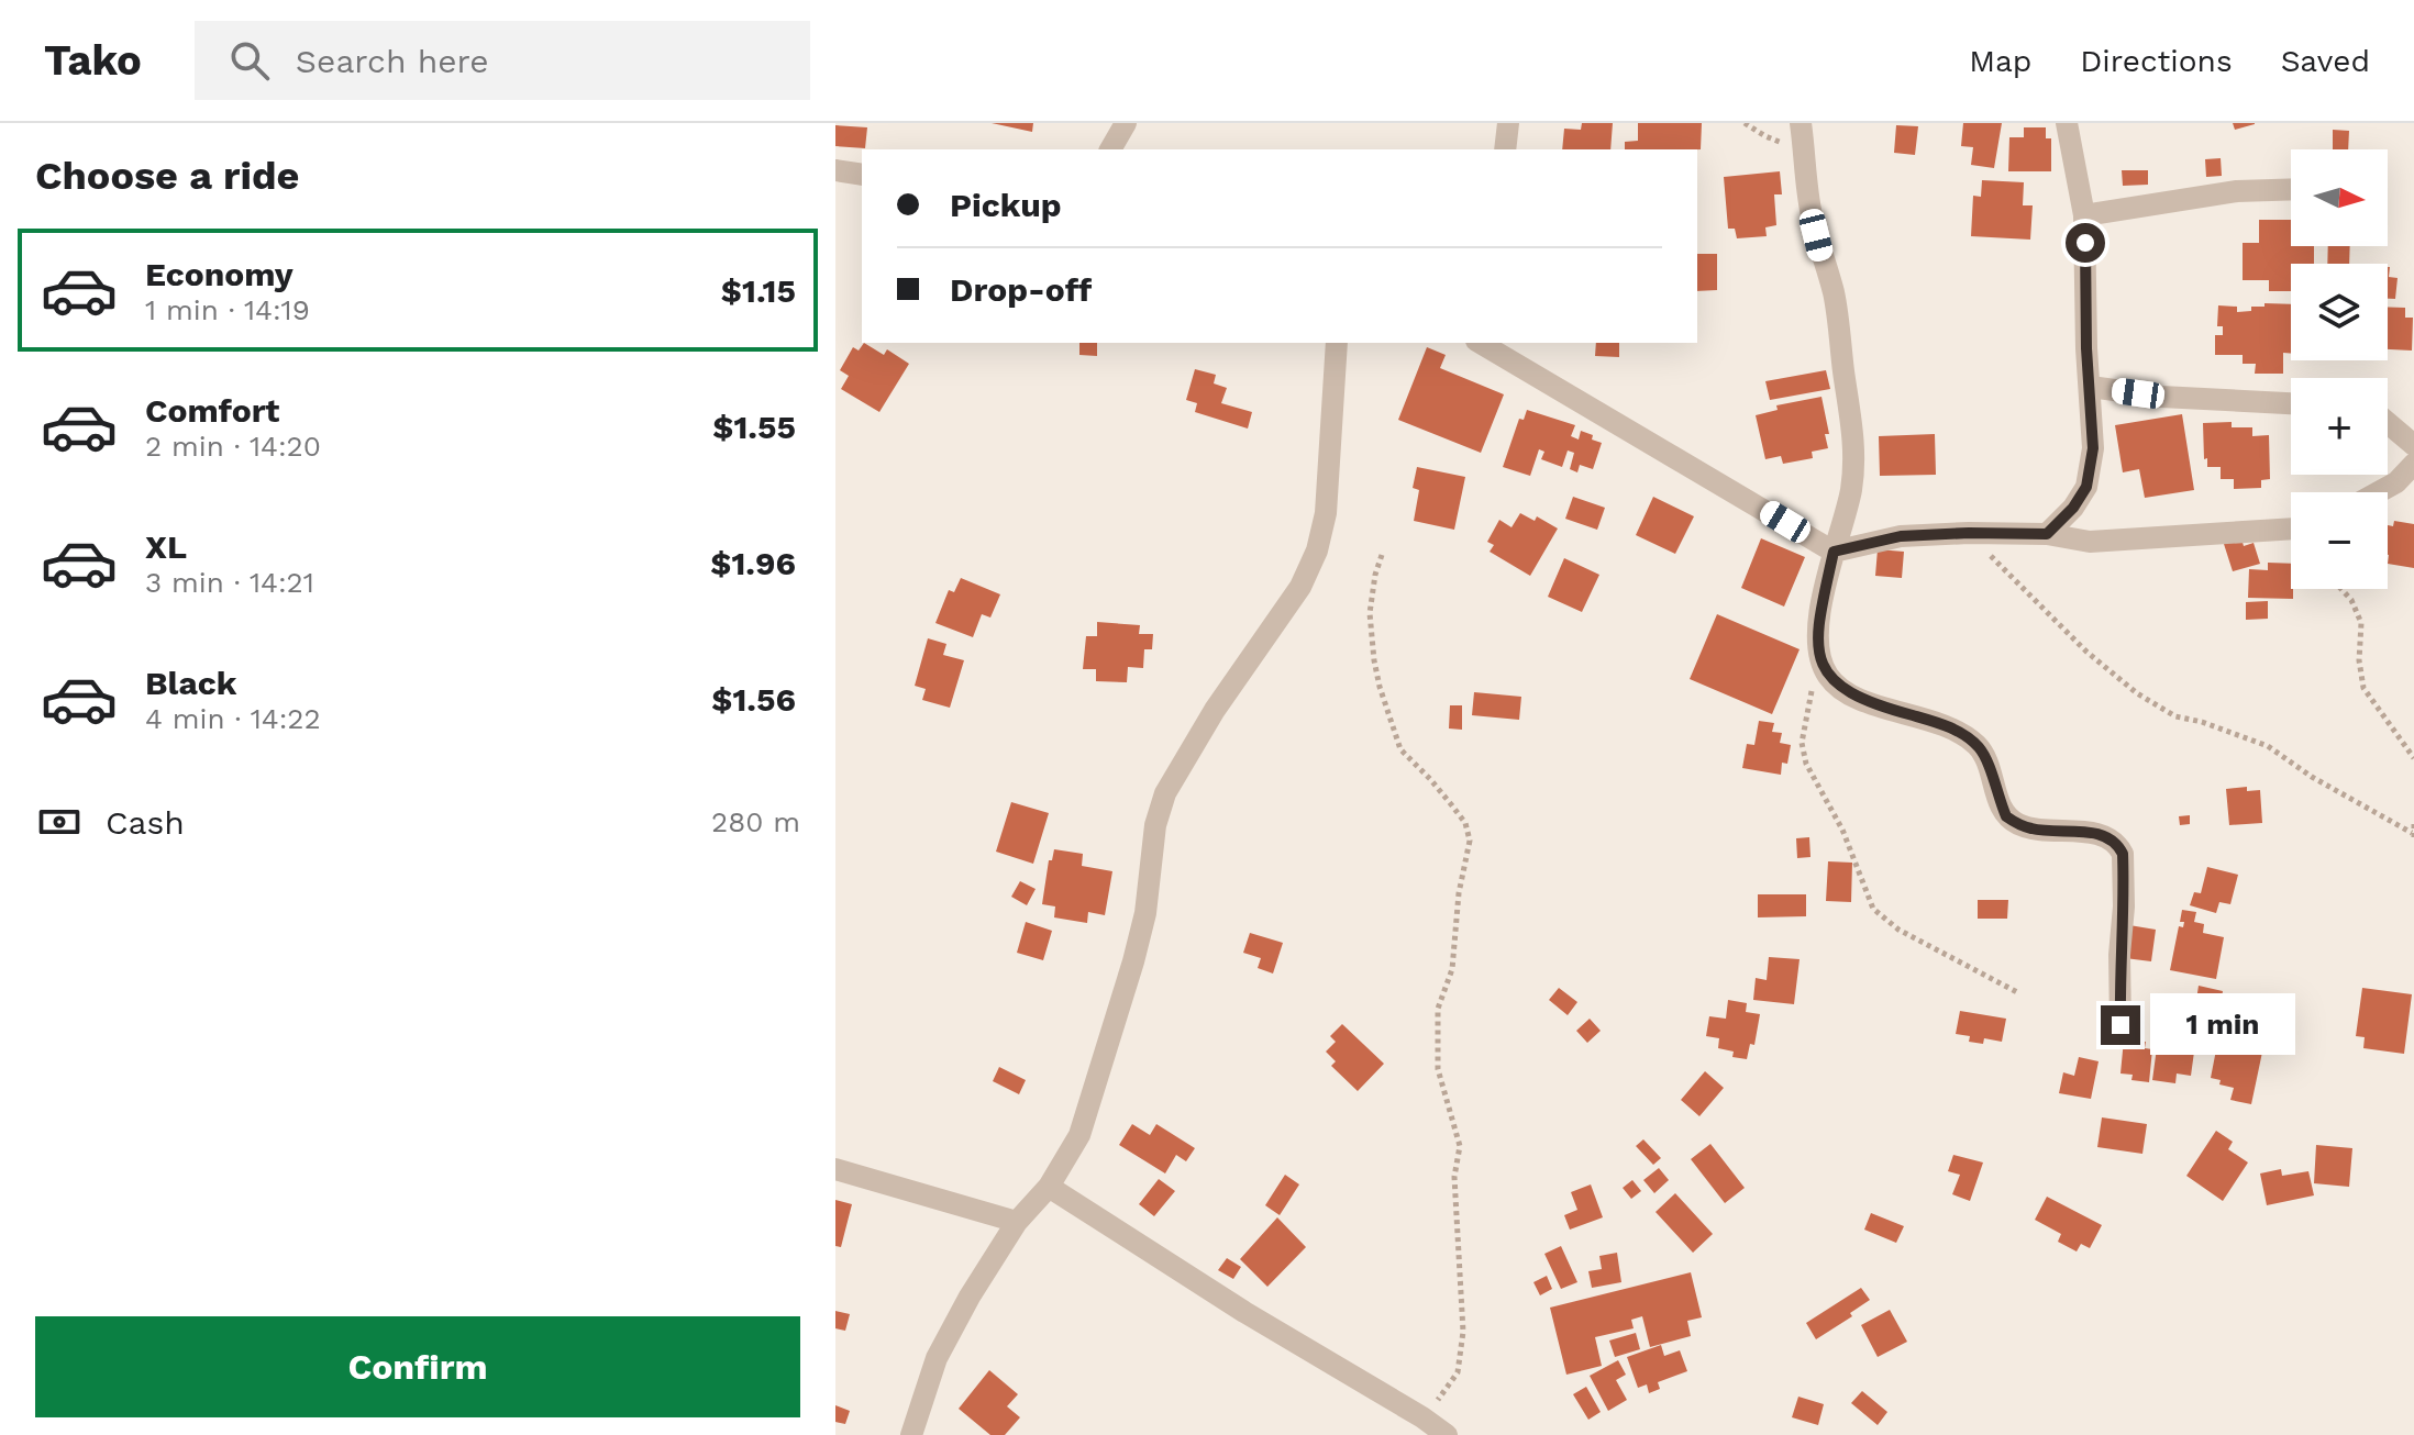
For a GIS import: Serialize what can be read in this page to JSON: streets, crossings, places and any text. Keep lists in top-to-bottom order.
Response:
{
  "north": "right",
  "page": {
    "header": "Tako",
    "search": "Search here",
    "nav": ["Map", "Directions", "Saved"],
    "heading": "Choose a ride",
    "map_buttons": ["+", "−"],
    "banner": ["Pickup", "Drop-off"],
    "list": [
      {
        "name": "Economy",
        "note": "1 min · 14:19",
        "value": "$1.15"
      },
      {
        "name": "Comfort",
        "note": "2 min · 14:20",
        "value": "$1.55"
      },
      {
        "name": "XL",
        "note": "3 min · 14:21",
        "value": "$1.96"
      },
      {
        "name": "Black",
        "note": "4 min · 14:22",
        "value": "$1.56"
      }
    ],
    "pay": ["Cash", "280 m"],
    "bubble": "1 min",
    "buttons": "Confirm"
  }
}
